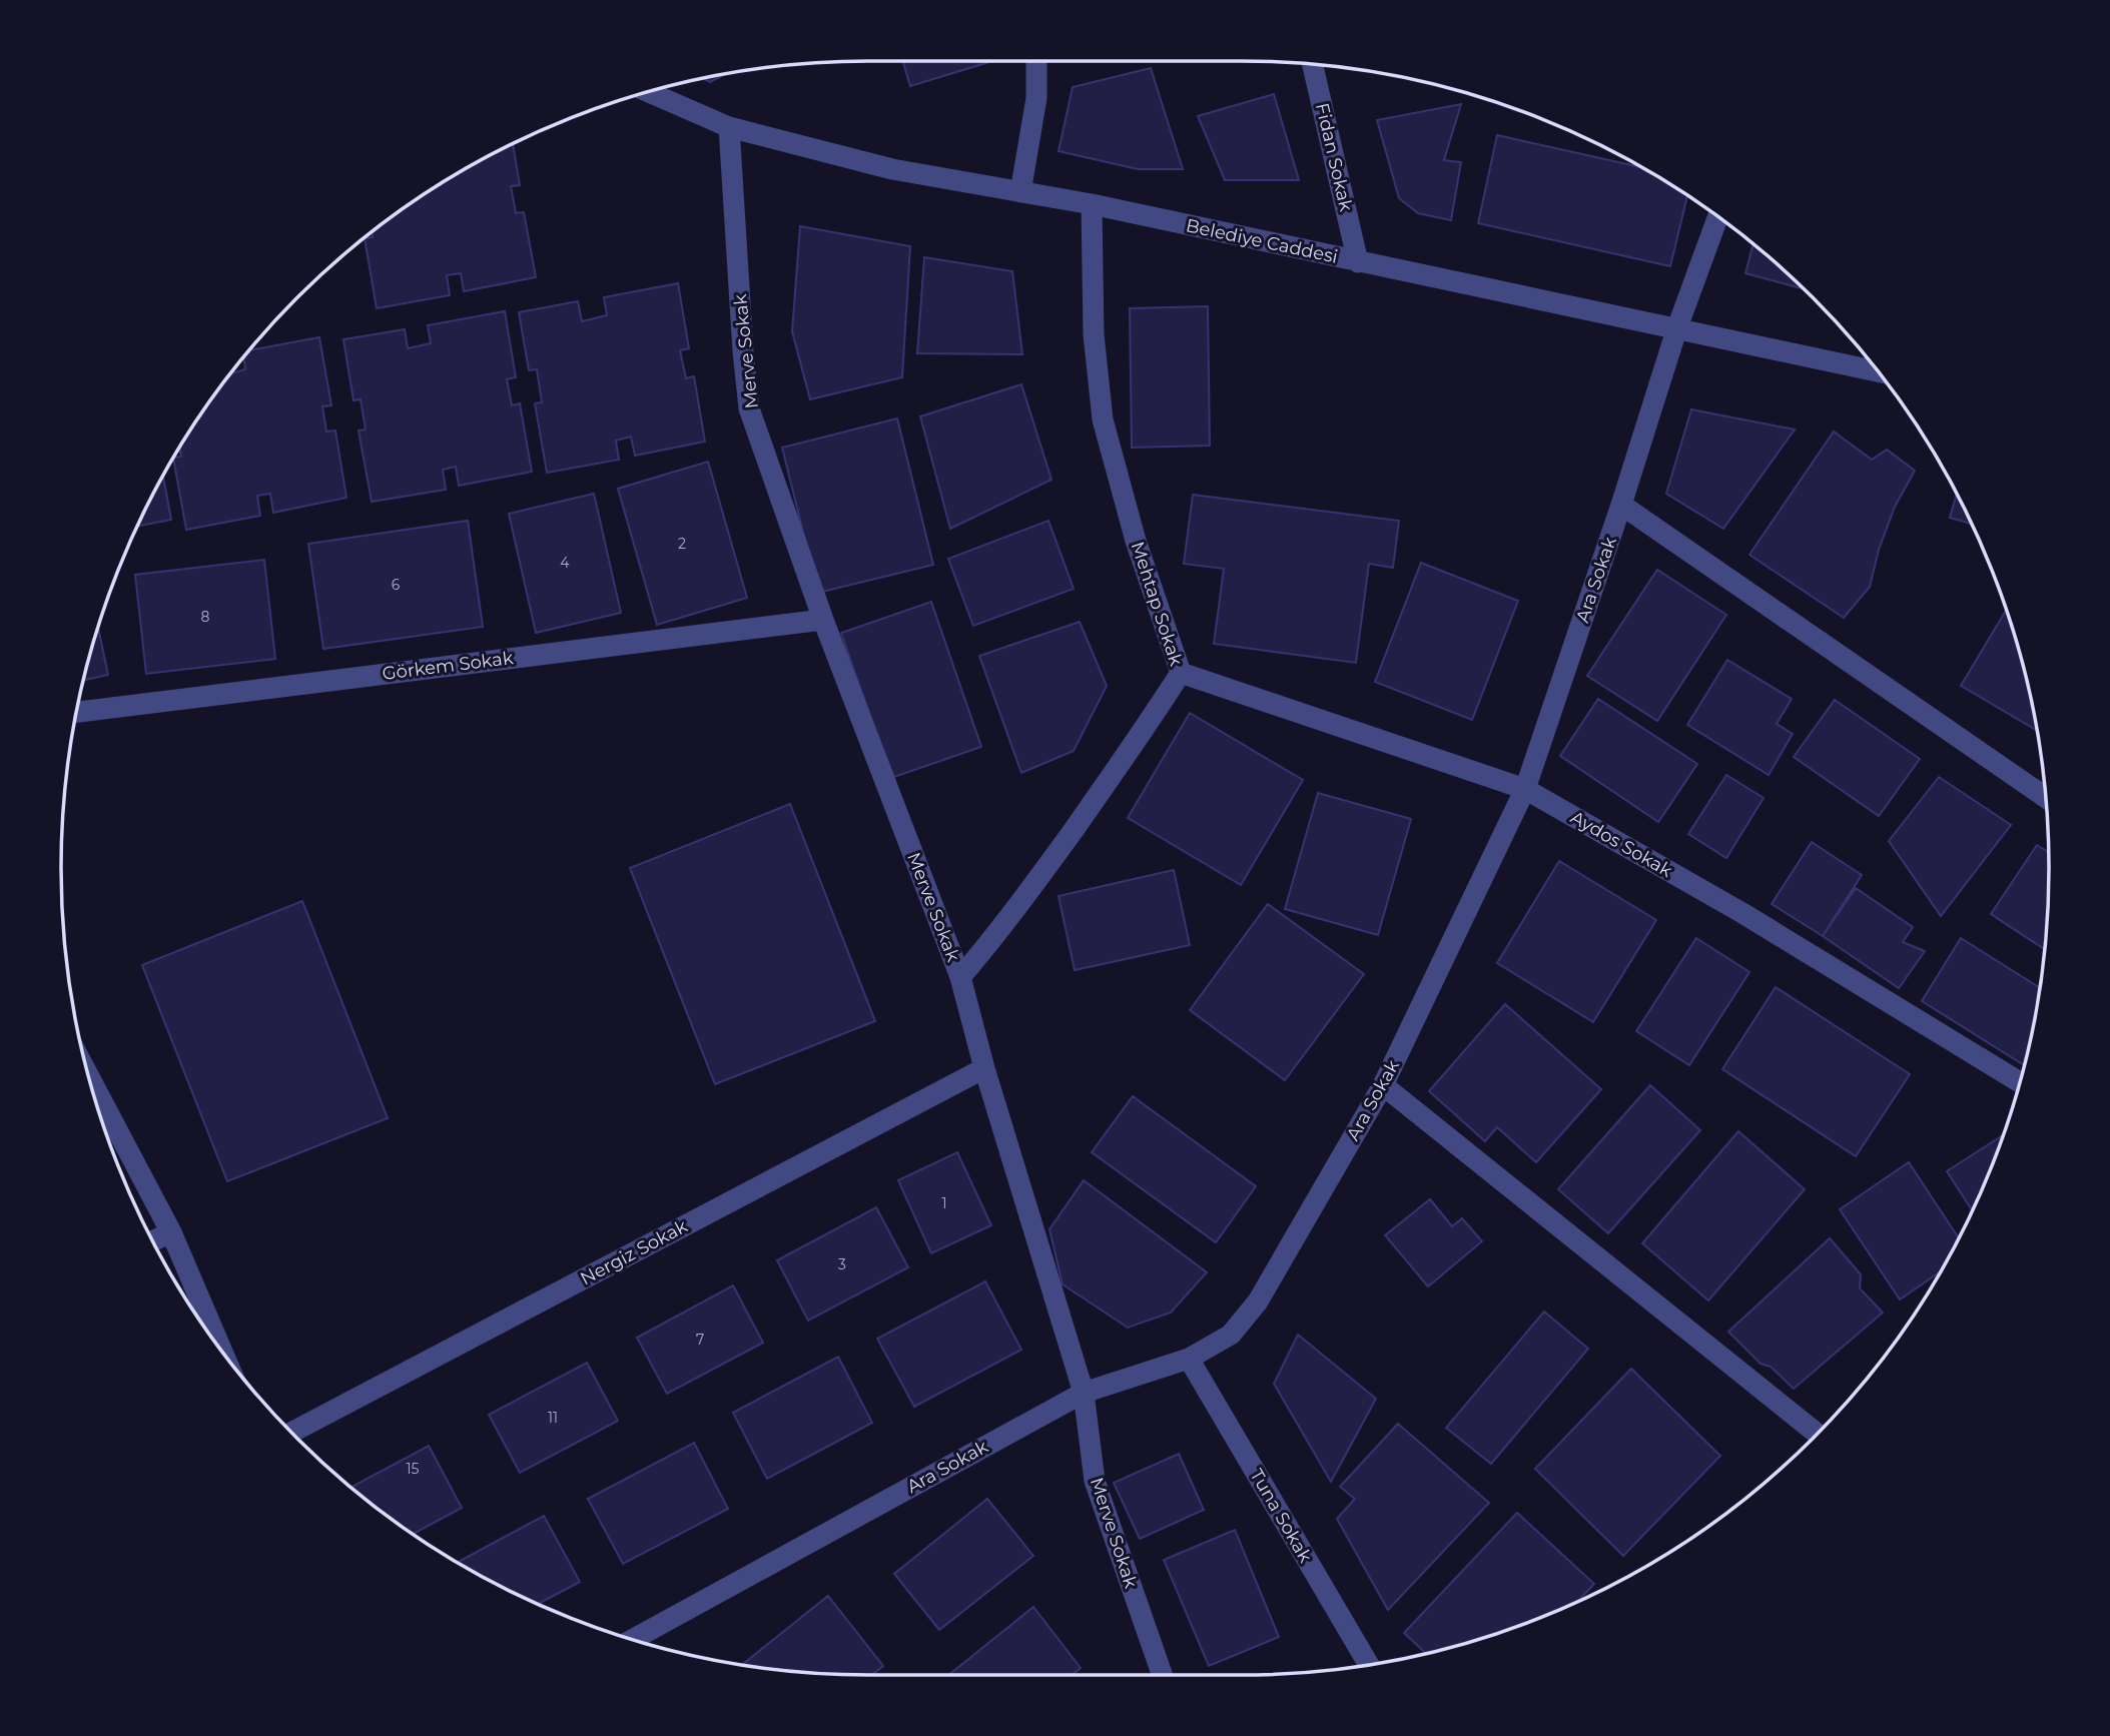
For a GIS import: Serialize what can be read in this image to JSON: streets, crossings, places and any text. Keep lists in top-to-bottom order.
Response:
{
  "streets": {
    "street": [
      "Fidan Sokak",
      "Belediye Caddesi",
      "Merve Sokak",
      "Ara Sokak",
      "Mehtap Sokak",
      "Görkem Sokak",
      "Aydos Sokak",
      "Nergiz Sokak",
      "Tuna Sokak"
    ]
  },
  "crossings": [
    ["Fidan Sokak", "Belediye Caddesi"],
    ["Belediye Caddesi", "Merve Sokak"],
    ["Belediye Caddesi", "Ara Sokak"],
    ["Belediye Caddesi", "Mehtap Sokak"],
    ["Merve Sokak", "Ara Sokak"],
    ["Merve Sokak", "Mehtap Sokak"],
    ["Merve Sokak", "Görkem Sokak"],
    ["Merve Sokak", "Nergiz Sokak"],
    ["Ara Sokak", "Aydos Sokak"],
    ["Ara Sokak", "Tuna Sokak"],
    ["Mehtap Sokak", "Aydos Sokak"]
  ],
  "house_numbers": [
    "2",
    "4",
    "6",
    "8",
    "1",
    "3",
    "7",
    "11",
    "15"
  ]
}
